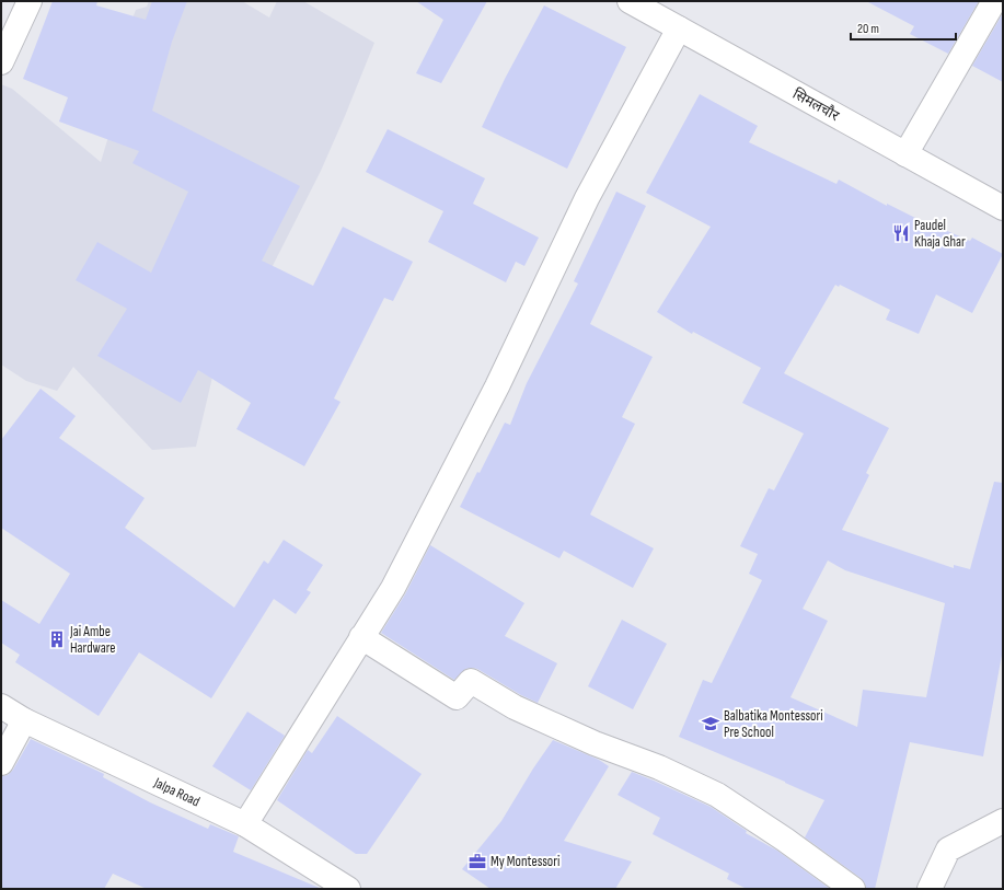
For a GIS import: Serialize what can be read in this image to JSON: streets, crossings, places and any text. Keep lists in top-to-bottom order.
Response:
{
  "streets": {
    "street": ["सिमलचौर", "Jalpa Road"]
  },
  "places": {
    "restaurant": ["Paudel Khaja Ghar"],
    "building": ["Jai Ambe Hardware"],
    "school or university": ["Balbatika Montessori Pre School"],
    "office": ["My Montessori"]
  },
  "scale_bar": "20 m"
}
